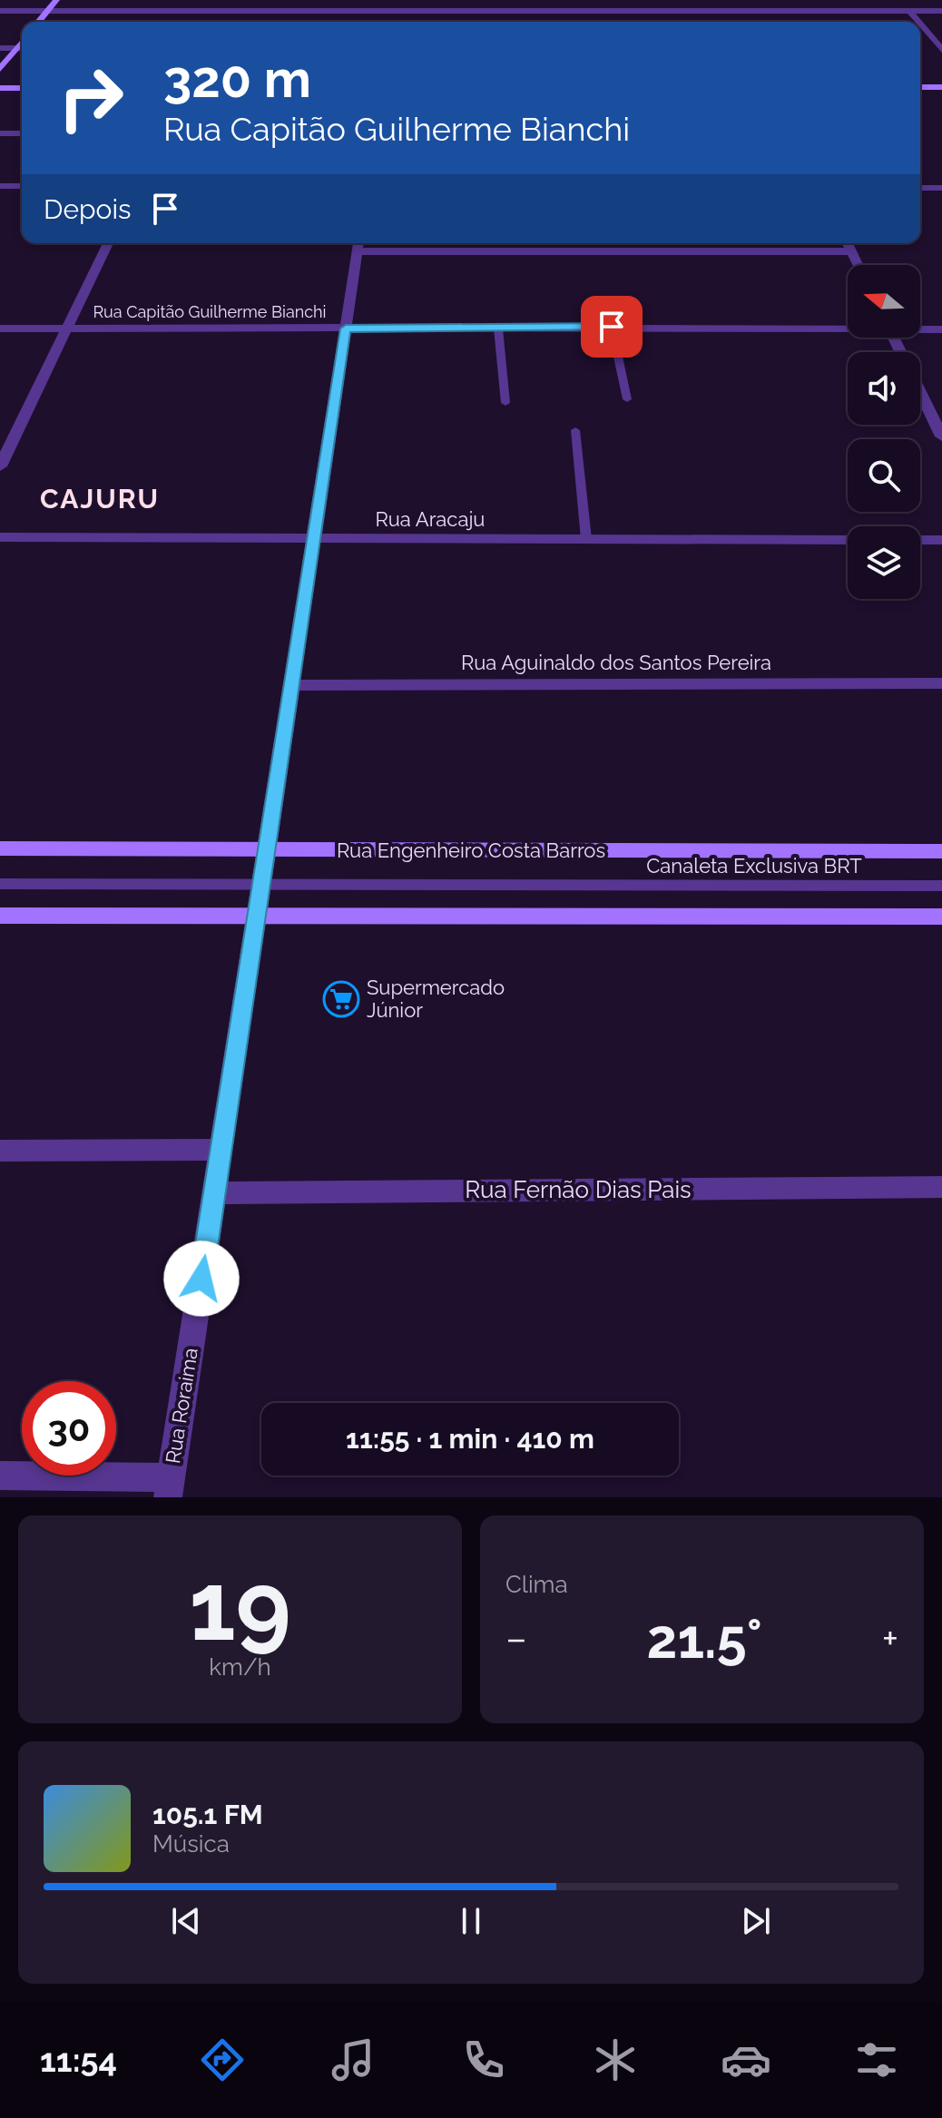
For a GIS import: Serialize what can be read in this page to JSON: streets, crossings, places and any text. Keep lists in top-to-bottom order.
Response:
{
  "streets": {
    "street": [
      "Rua Capitão Guilherme Bianchi",
      "Rua Aracaju",
      "Rua Aguinaldo dos Santos Pereira",
      "Rua Engenheiro Costa Barros",
      "Rua Fernão Dias Pais",
      "Rua Roraima"
    ],
    "lane": ["Canaleta Exclusiva BRT"]
  },
  "crossings": [
    ["Rua Capitão Guilherme Bianchi", "Rua Roraima"],
    ["Rua Aracaju", "Rua Roraima"],
    ["Rua Aguinaldo dos Santos Pereira", "Rua Roraima"],
    ["Rua Engenheiro Costa Barros", "Rua Roraima"],
    ["Canaleta Exclusiva BRT", "Rua Roraima"],
    ["Rua Fernão Dias Pais", "Rua Roraima"]
  ],
  "districts": ["CAJURU"],
  "places": {
    "supermarket": ["Supermercado Júnior"]
  },
  "north": "left",
  "page": {
    "turn": ["320 m", "Rua Capitão Guilherme Bianchi"],
    "then": "Depois",
    "limit": "30",
    "trip": "11:55 · 1 min · 410 m",
    "tile": [
      ["19", "km/h"],
      "Clima"
    ],
    "heat": ["−", "21.5°", "+"],
    "song": ["105.1 FM", "Música"],
    "tabs": "11:54"
  }
}
